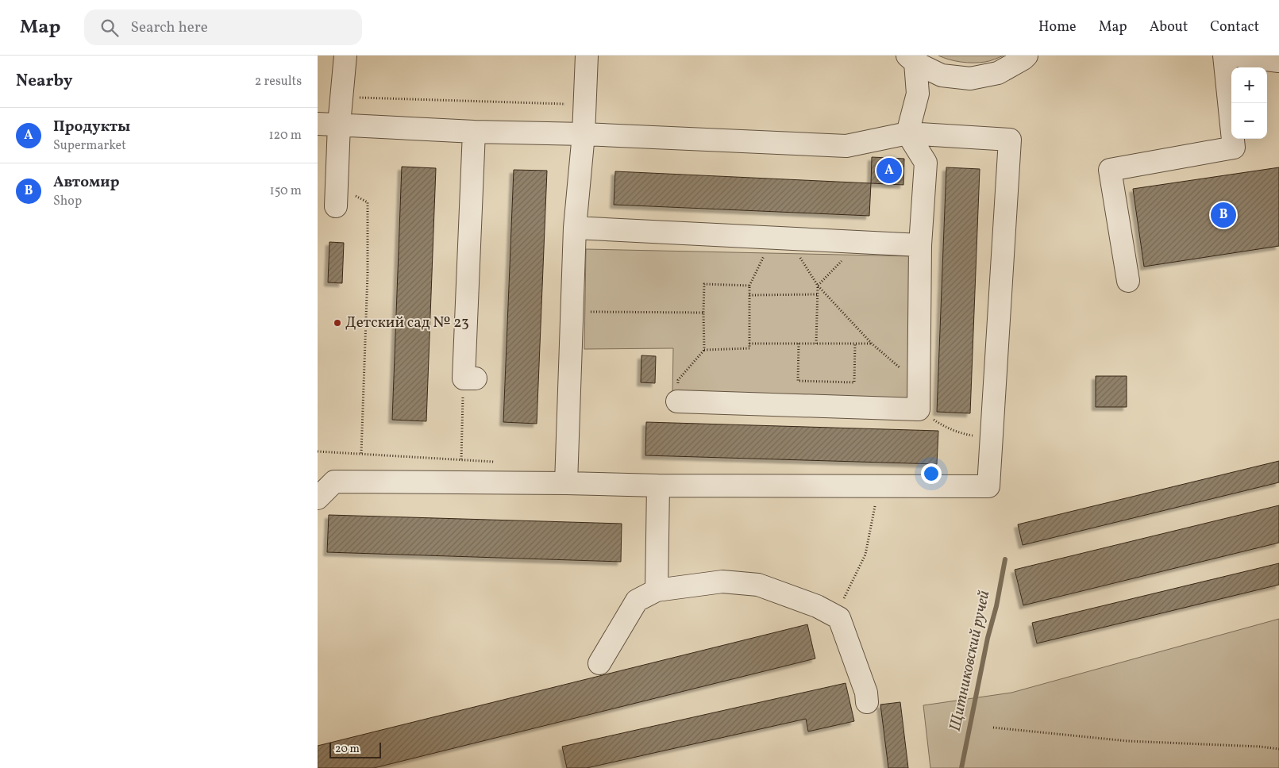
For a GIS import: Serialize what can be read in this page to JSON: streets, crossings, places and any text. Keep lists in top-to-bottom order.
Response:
{
  "water": ["Щитниковский ручей"],
  "places": ["Детский сад № 23"],
  "scale_bar": "20 m",
  "page": {
    "header": "Map",
    "search": "Search here",
    "nav": [
      "Home",
      "Map",
      "About",
      "Contact"
    ],
    "heading": ["Nearby", "2 results"],
    "map_buttons": ["+", "−"],
    "list": [
      {
        "mark": "A",
        "name": "Продукты",
        "note": "Supermarket",
        "value": "120 m"
      },
      {
        "mark": "B",
        "name": "Автомир",
        "note": "Shop",
        "value": "150 m"
      }
    ],
    "pins": ["A", "B"],
    "scale": "20 m"
  }
}
